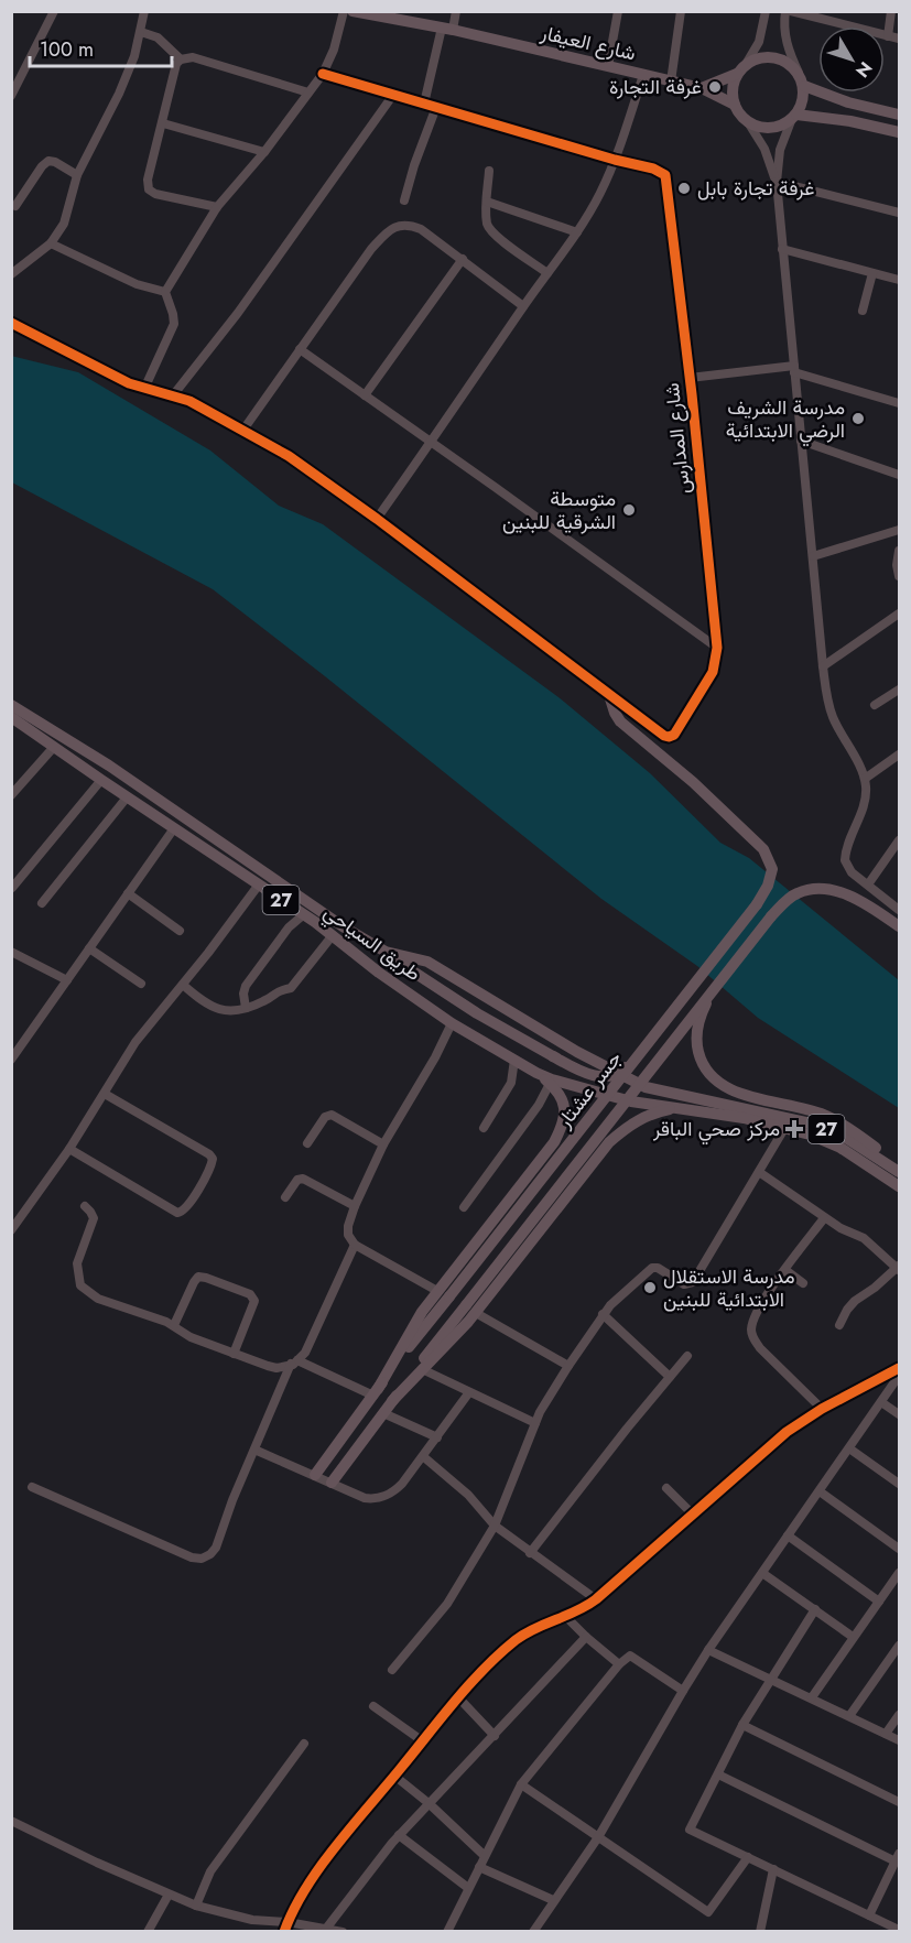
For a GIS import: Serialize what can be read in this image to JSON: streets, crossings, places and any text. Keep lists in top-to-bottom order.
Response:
{
  "streets": {
    "main road": [
      "شارع العيفار",
      "27",
      "طريق السياحي",
      "جسر عشتار"
    ],
    "street": ["شارع المدارس"]
  },
  "crossings": [
    ["شارع المدارس", "جسر عشتار"],
    ["27", "طريق السياحي"]
  ],
  "places": {
    "other": [
      "غرفة التجارة",
      "غرفة تجارة بابل",
      "مدرسة الشريف الرضي الابتدائية",
      "متوسطة الشرقية للبنين",
      "مدرسة الاستقلال الابتدائية للبنين"
    ],
    "health": ["مركز صحي الباقر"]
  },
  "scale_bar": "100 m",
  "north": "bottom right"
}
